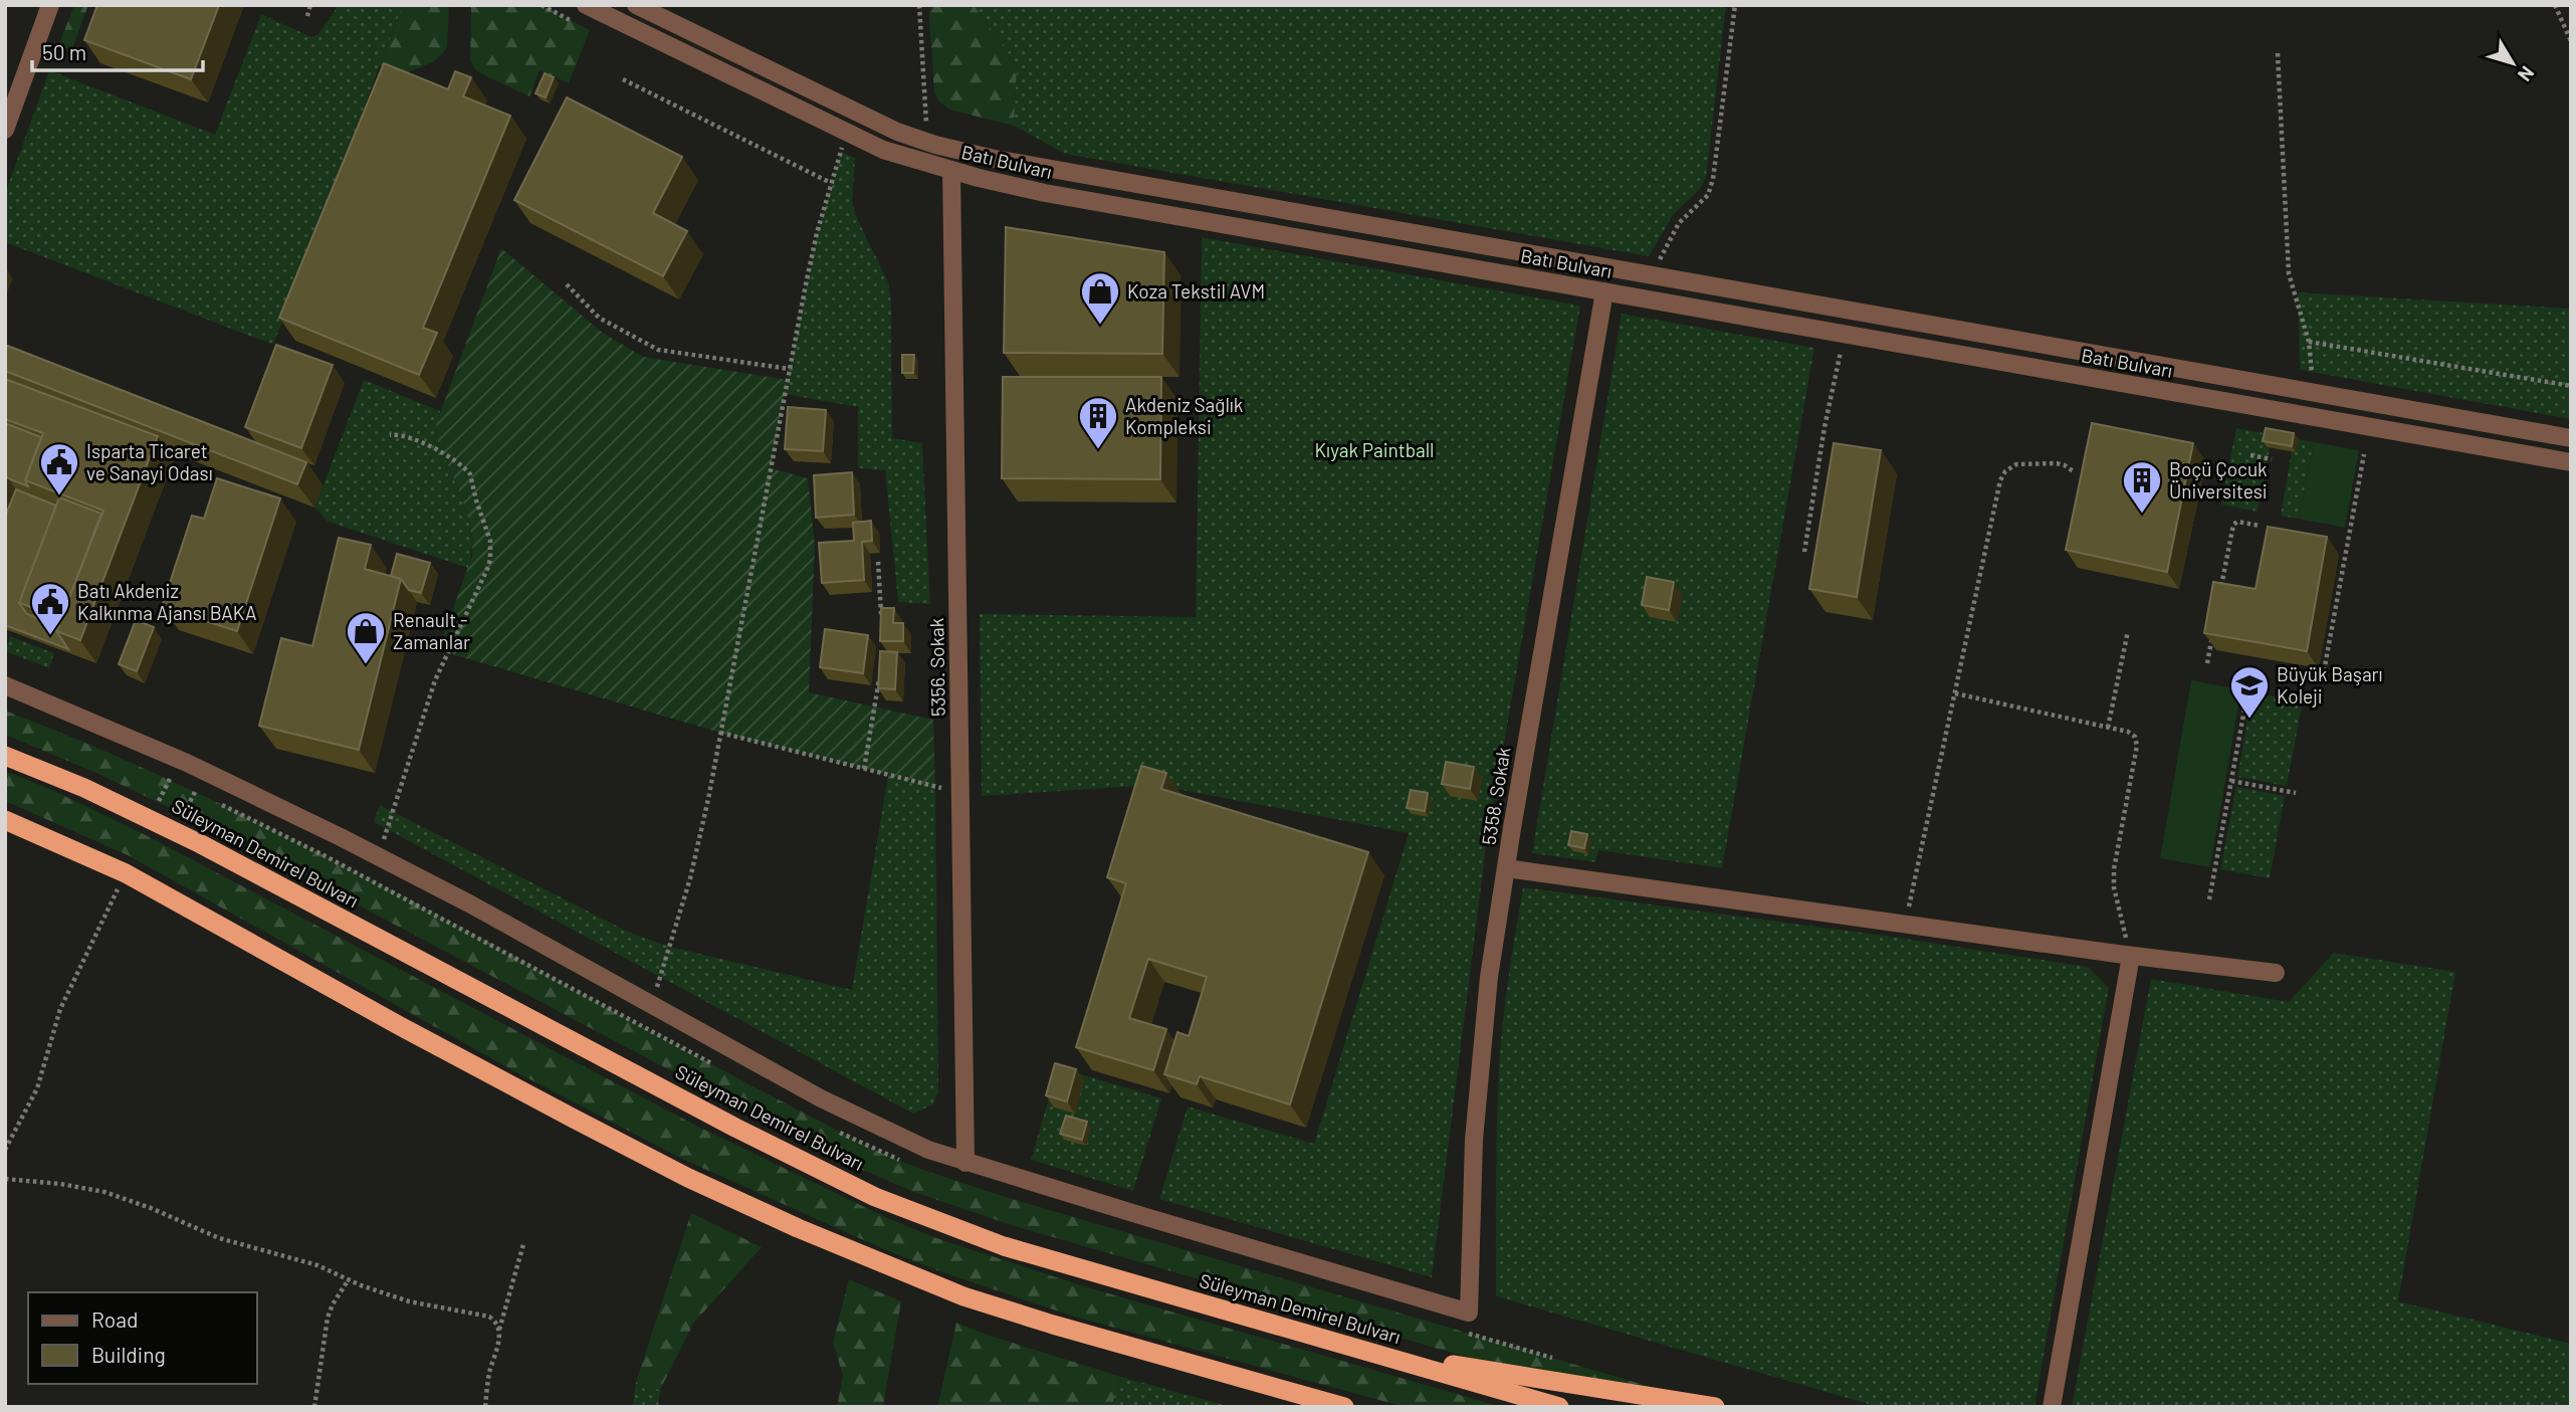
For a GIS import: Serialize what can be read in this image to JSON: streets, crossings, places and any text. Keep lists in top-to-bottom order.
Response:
{
  "streets": {
    "highway": ["Süleyman Demirel Bulvarı"],
    "street": ["Batı Bulvarı", "5356. Sokak", "5358. Sokak"]
  },
  "crossings": [
    ["Batı Bulvarı", "5356. Sokak"],
    ["Batı Bulvarı", "5358. Sokak"],
    ["5356. Sokak", "5358. Sokak"]
  ],
  "parks": ["Kıyak Paintball"],
  "places": {
    "shop": ["Koza Tekstil AVM", "Renault - Zamanlar"],
    "building": ["Akdeniz Sağlık Kompleksi", "Boçü Çocuk Üniversitesi"],
    "public building": ["Isparta Ticaret ve Sanayi Odası", "Batı Akdeniz Kalkınma Ajansı BAKA"],
    "school or university": ["Büyük Başarı Koleji"]
  },
  "legend": ["Road", "Building"],
  "scale_bar": "50 m",
  "north": "bottom right"
}
